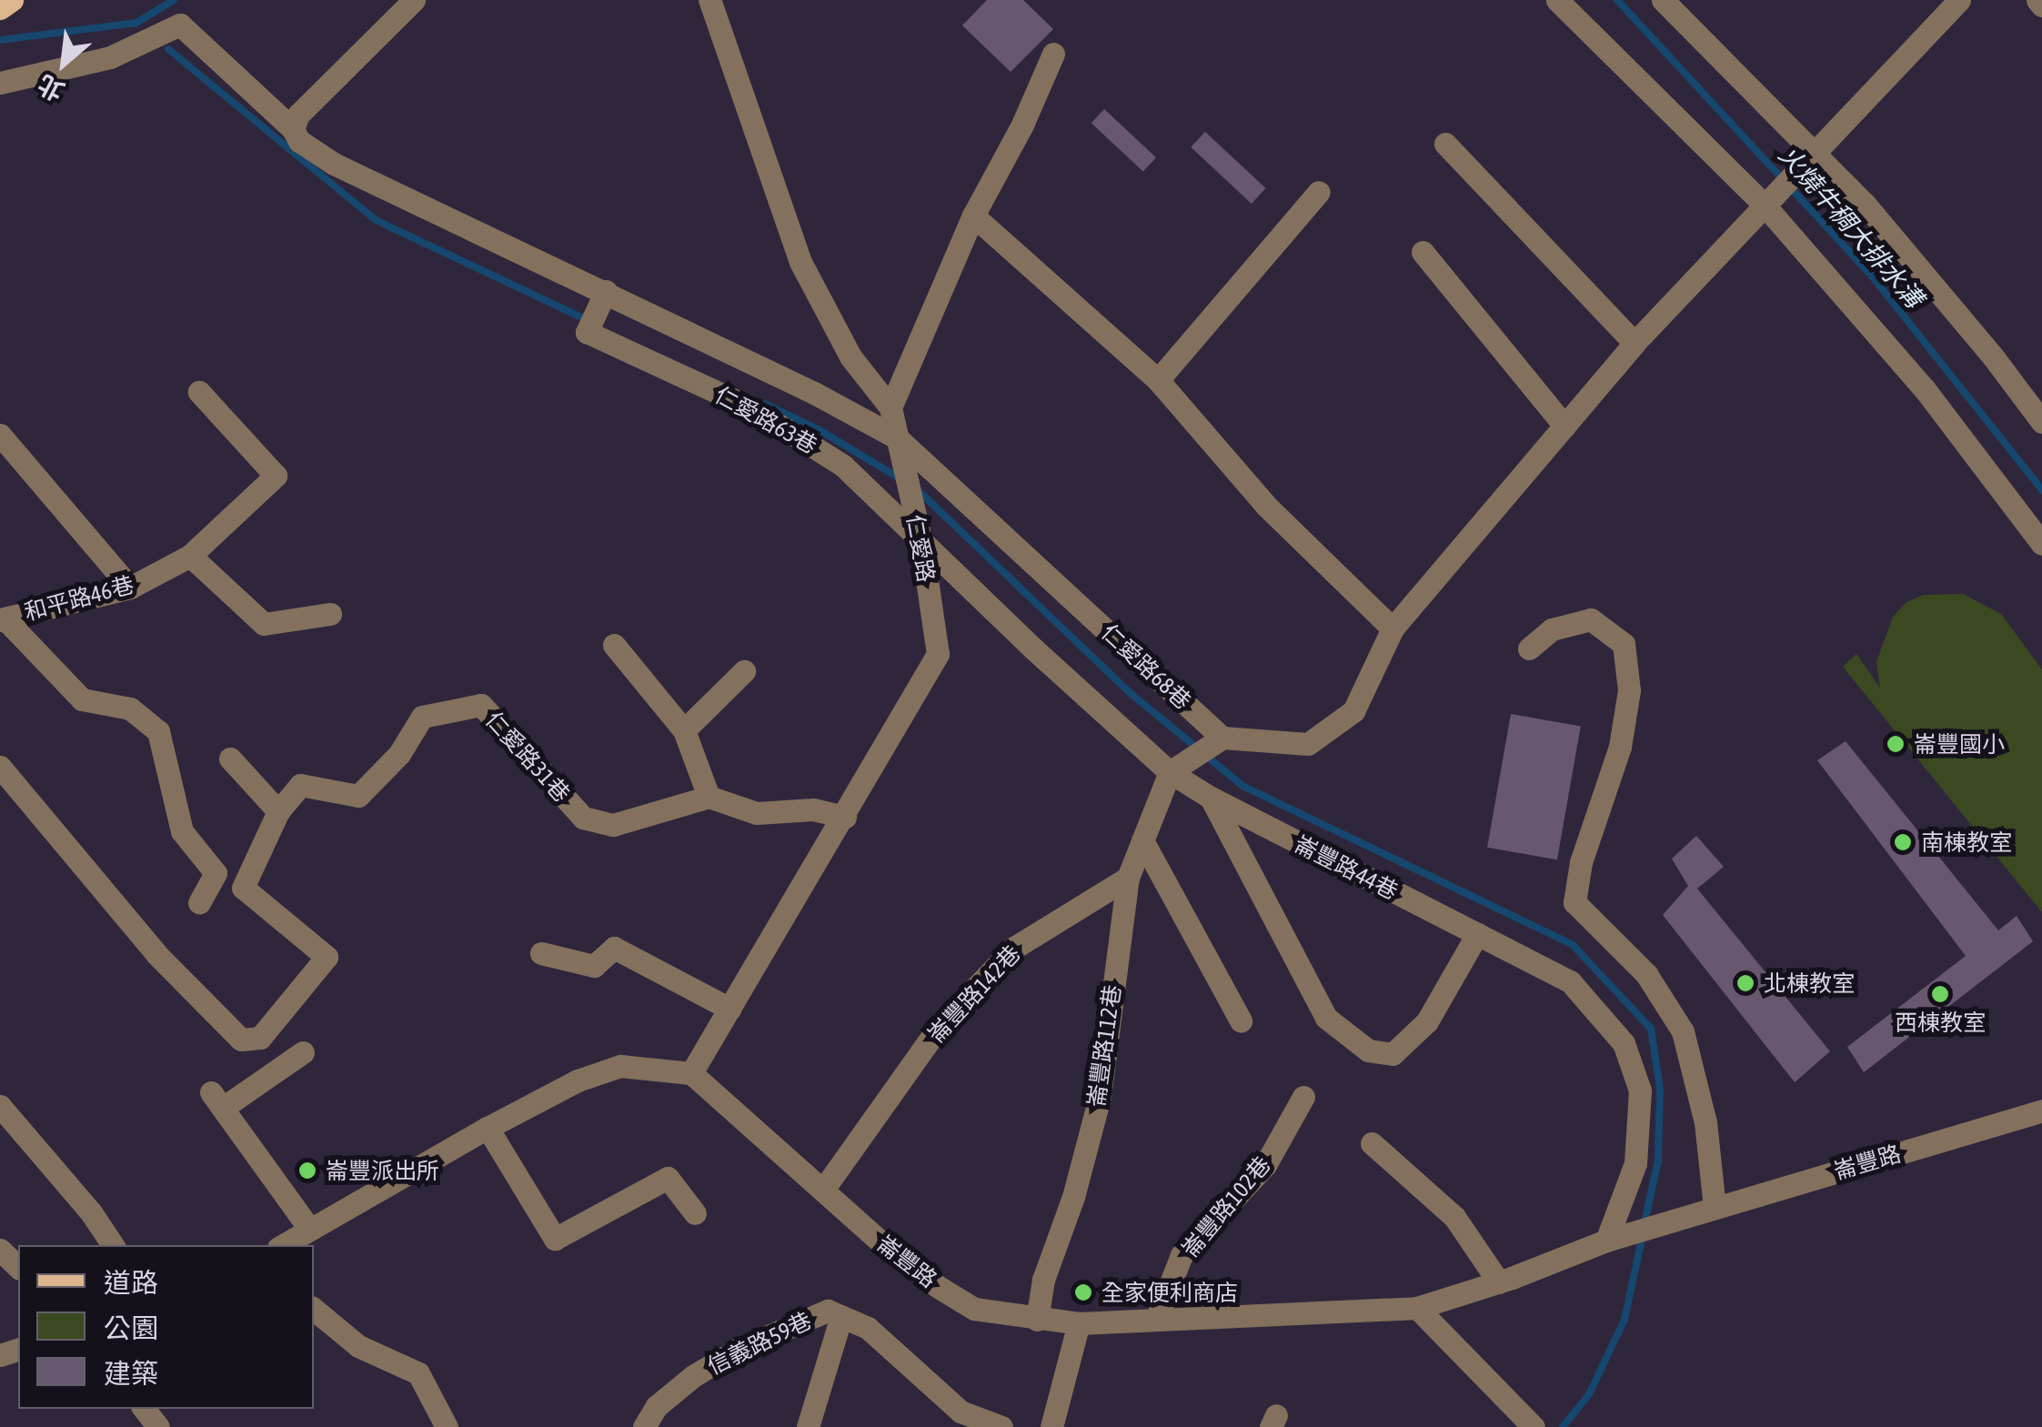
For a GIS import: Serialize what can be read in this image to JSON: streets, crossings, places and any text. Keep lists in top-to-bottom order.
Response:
{
  "streets": {
    "street": [
      "仁愛路63巷",
      "仁愛路",
      "和平路46巷",
      "仁愛路68巷",
      "仁愛路31巷",
      "崙豐路44巷",
      "崙豐路142巷",
      "崙豐路112巷",
      "崙豐路",
      "崙豐路102巷",
      "信義路59巷"
    ]
  },
  "crossings": [
    ["仁愛路63巷", "仁愛路"],
    ["仁愛路63巷", "仁愛路68巷"],
    ["仁愛路63巷", "崙豐路44巷"],
    ["仁愛路", "仁愛路68巷"],
    ["仁愛路", "崙豐路44巷"],
    ["仁愛路", "崙豐路"],
    ["崙豐路44巷", "崙豐路112巷"],
    ["崙豐路44巷", "崙豐路"],
    ["崙豐路142巷", "崙豐路112巷"],
    ["崙豐路142巷", "崙豐路"],
    ["崙豐路112巷", "崙豐路"],
    ["崙豐路", "崙豐路102巷"]
  ],
  "water": ["火燒牛稠大排水溝"],
  "places": [
    "崙豐國小",
    "南棟教室",
    "北棟教室",
    "西棟教室",
    "崙豐派出所",
    "全家便利商店"
  ],
  "legend": ["道路", "公園", "建築"],
  "north": "bottom left"
}
